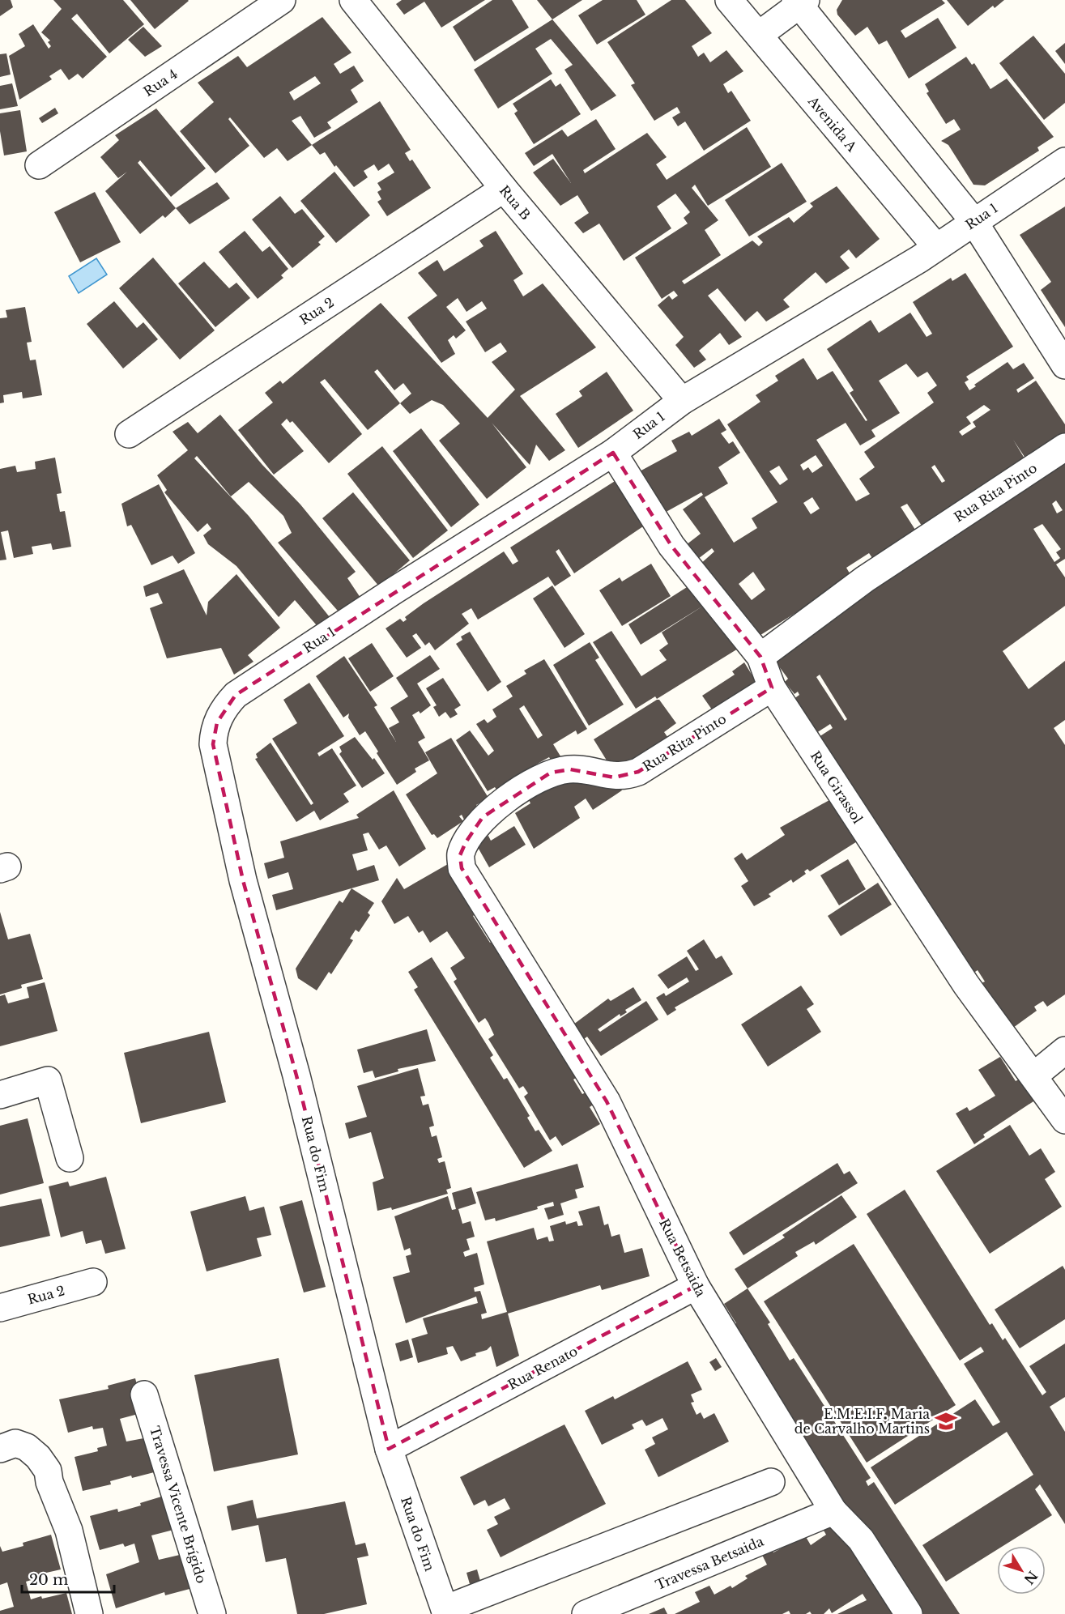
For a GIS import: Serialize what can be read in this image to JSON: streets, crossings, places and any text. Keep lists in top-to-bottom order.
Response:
{
  "streets": {
    "street": [
      "Rua 4",
      "Avenida A",
      "Rua B",
      "Rua 1",
      "Rua 2",
      "Rua Rita Pinto",
      "Rua Girassol",
      "Rua do Fim",
      "Rua Betsaida",
      "Rua Renato",
      "Travessa Vicente Brígido",
      "Travessa Betsaida"
    ]
  },
  "crossings": [
    ["Avenida A", "Rua 1"],
    ["Rua B", "Rua 1"],
    ["Rua B", "Rua 2"],
    ["Rua 1", "Rua Girassol"],
    ["Rua 1", "Rua do Fim"],
    ["Rua Rita Pinto", "Rua Girassol"],
    ["Rua Rita Pinto", "Rua Betsaida"],
    ["Rua do Fim", "Rua Renato"],
    ["Rua Betsaida", "Rua Renato"],
    ["Rua Betsaida", "Travessa Betsaida"]
  ],
  "places": {
    "school or university": ["E.M.E.I.F. Maria de Carvalho Martins"]
  },
  "scale_bar": "20 m",
  "north": "bottom right"
}
